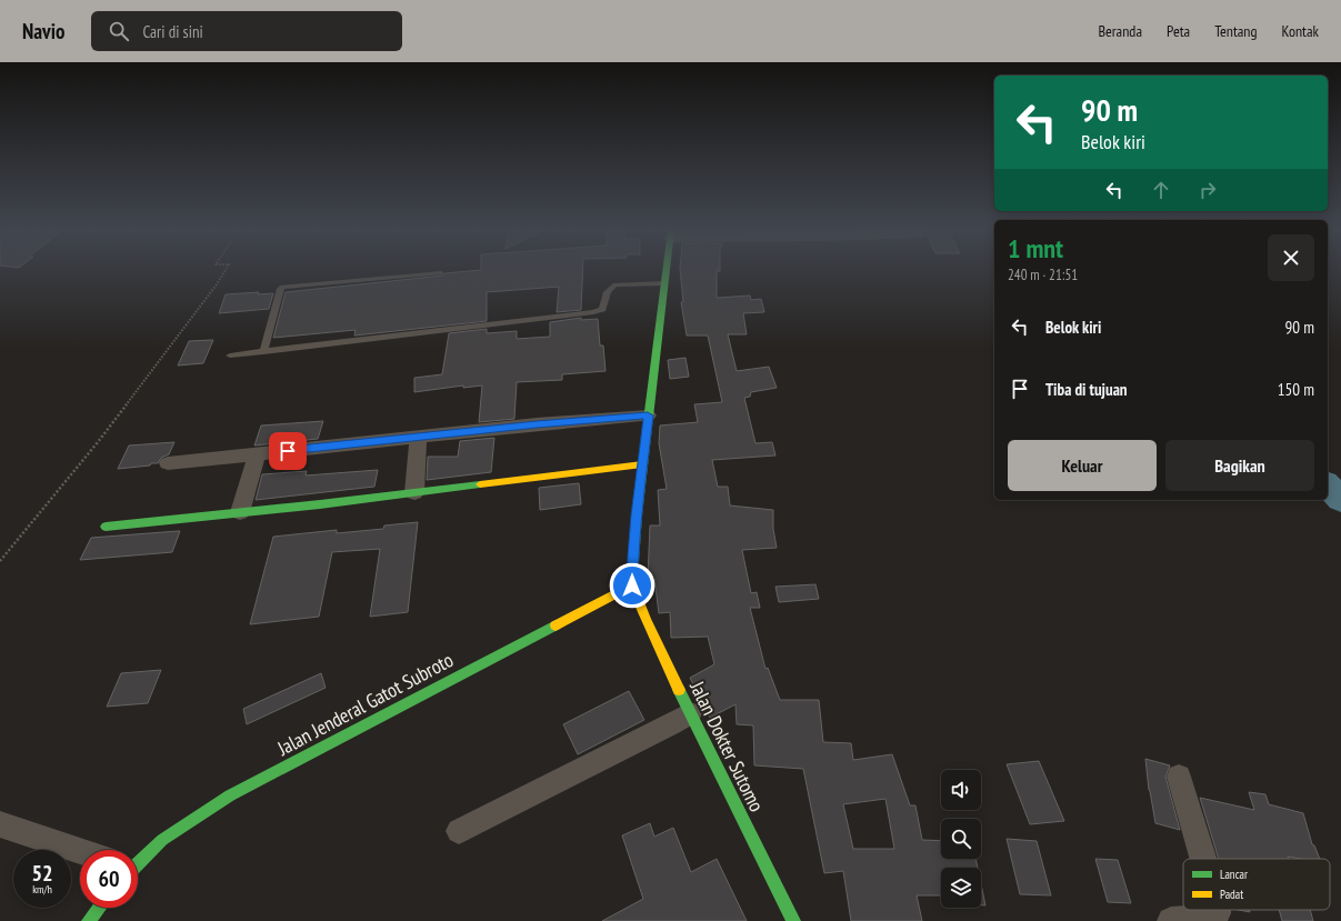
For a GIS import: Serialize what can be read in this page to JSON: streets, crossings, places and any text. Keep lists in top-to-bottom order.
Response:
{
  "streets": {
    "main road": ["Jalan Jenderal Gatot Subroto", "Jalan Dokter Sutomo"]
  },
  "crossings": [
    ["Jalan Jenderal Gatot Subroto", "Jalan Dokter Sutomo"]
  ],
  "legend": ["Lancar", "Padat"],
  "page": {
    "header": "Navio",
    "search": "Cari di sini",
    "nav": [
      "Beranda",
      "Peta",
      "Tentang",
      "Kontak"
    ],
    "turn": ["90 m", "Belok kiri"],
    "heading": ["1 mnt", "240 m · 21:51"],
    "list": [
      {
        "name": "Belok kiri",
        "value": "90 m"
      },
      {
        "name": "Tiba di tujuan",
        "value": "150 m"
      }
    ],
    "buttons": ["Keluar", "Bagikan"],
    "speed": "52 km/h",
    "limit": "60"
  }
}
